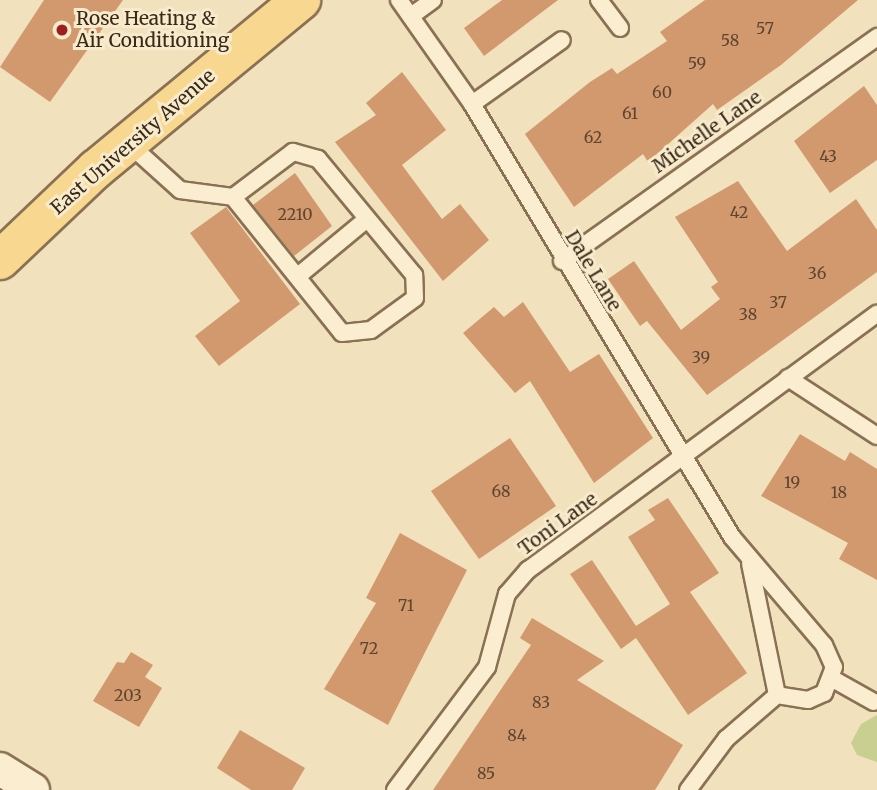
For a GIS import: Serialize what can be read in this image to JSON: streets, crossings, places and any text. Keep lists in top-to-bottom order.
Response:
{
  "streets": {
    "main road": ["East University Avenue"],
    "lane": ["Michelle Lane", "Dale Lane", "Toni Lane"]
  },
  "crossings": [
    ["Michelle Lane", "Dale Lane"],
    ["Dale Lane", "Toni Lane"]
  ],
  "places": ["Rose Heating & Air Conditioning"],
  "house_numbers": [
    "57",
    "58",
    "59",
    "60",
    "61",
    "62",
    "43",
    "42",
    "2210",
    "36",
    "37",
    "38",
    "39",
    "19",
    "68",
    "18",
    "71",
    "72",
    "203",
    "83",
    "84",
    "85"
  ]
}
